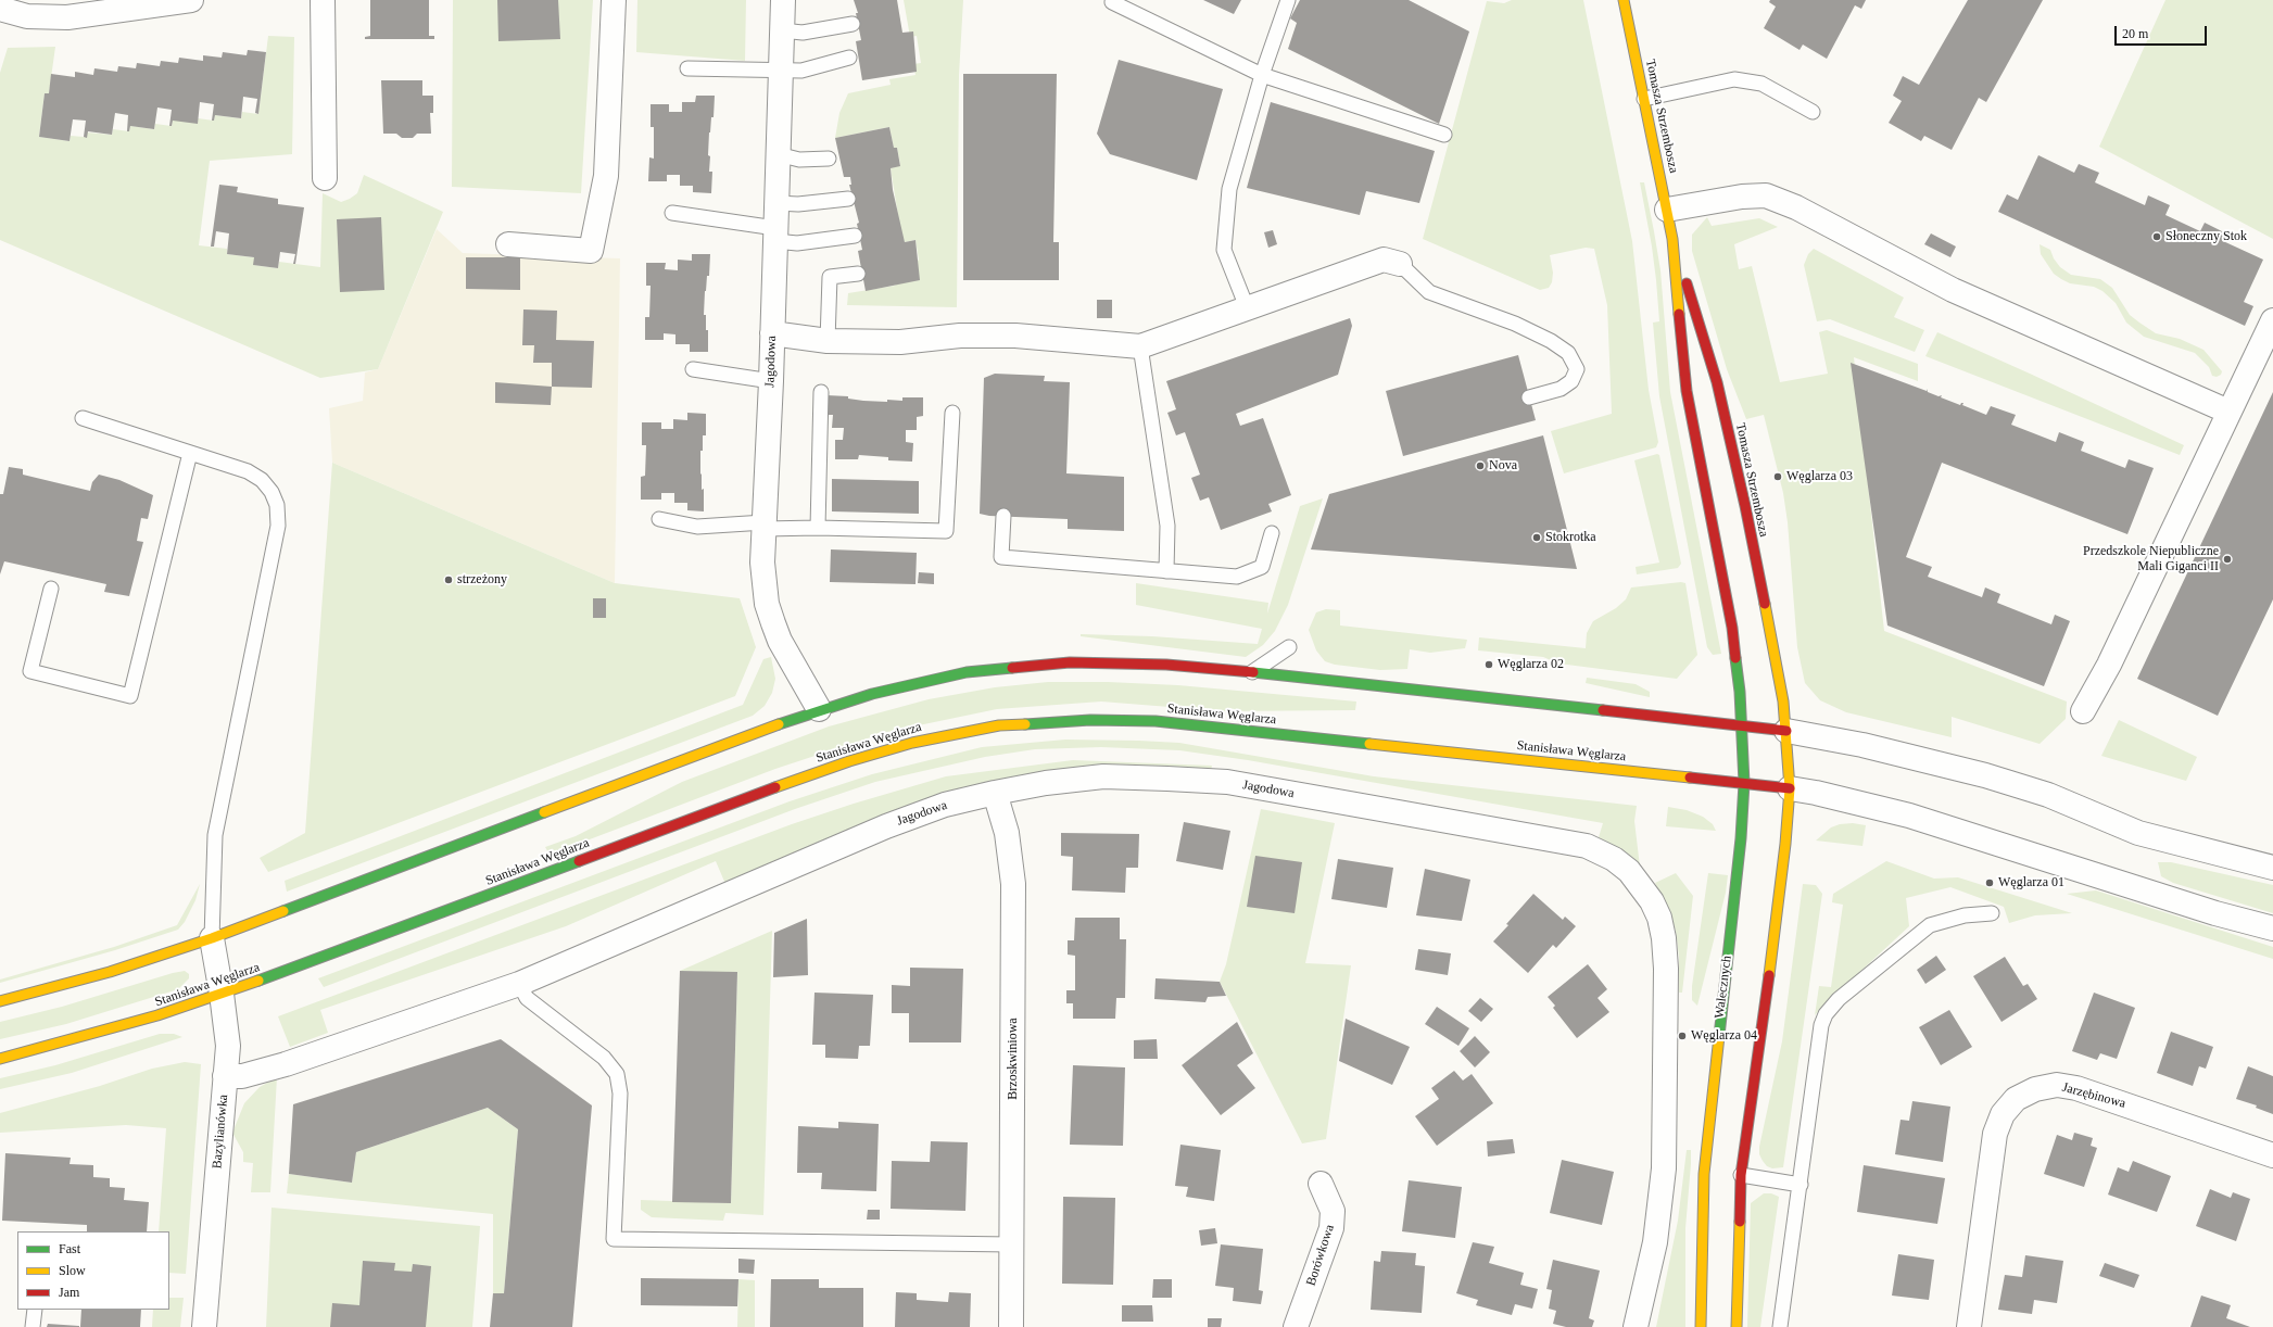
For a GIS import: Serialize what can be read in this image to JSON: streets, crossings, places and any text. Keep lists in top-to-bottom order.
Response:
{
  "streets": {
    "street": [
      "Tomasza Strzembosza",
      "Jagodowa",
      "Stanisława Węglarza",
      "Walecznych",
      "Brzoskwiniowa",
      "Jarzębinowa",
      "Bazylianówka",
      "Borówkowa"
    ]
  },
  "crossings": [
    ["Tomasza Strzembosza", "Walecznych"],
    ["Jagodowa", "Brzoskwiniowa"],
    ["Jagodowa", "Bazylianówka"],
    ["Stanisława Węglarza", "Walecznych"],
    ["Stanisława Węglarza", "Bazylianówka"]
  ],
  "places": [
    "Słoneczny Stok",
    "Nova",
    "Węglarza 03",
    "Stokrotka",
    "Przedszkole Niepubliczne Mali Giganci II",
    "strzeżony",
    "Węglarza 02",
    "Węglarza 01",
    "Węglarza 04"
  ],
  "legend": ["Fast", "Slow", "Jam"],
  "scale_bar": "20 m"
}
